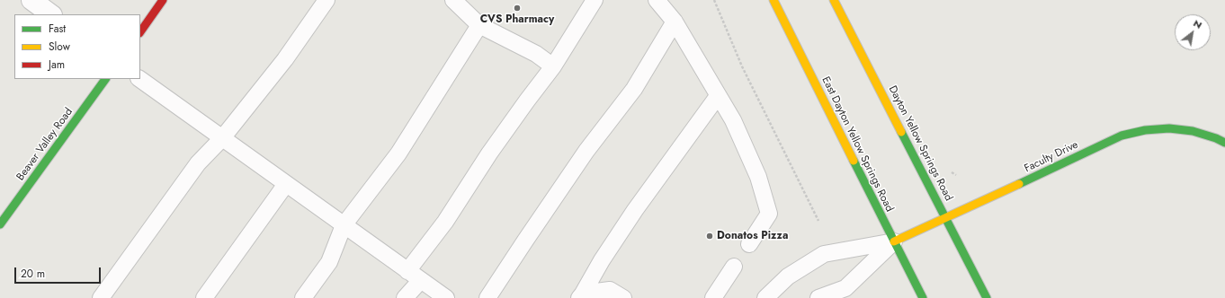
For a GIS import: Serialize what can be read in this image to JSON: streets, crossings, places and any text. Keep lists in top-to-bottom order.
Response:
{
  "streets": {
    "street": [
      "Dayton Yellow Springs Road",
      "Beaver Valley Road",
      "East Dayton Yellow Springs Road",
      "Faculty Drive"
    ]
  },
  "crossings": [
    ["Dayton Yellow Springs Road", "Faculty Drive"],
    ["East Dayton Yellow Springs Road", "Faculty Drive"]
  ],
  "places": ["CVS Pharmacy", "Donatos Pizza"],
  "legend": ["Fast", "Slow", "Jam"],
  "scale_bar": "20 m",
  "north": "top right"
}
